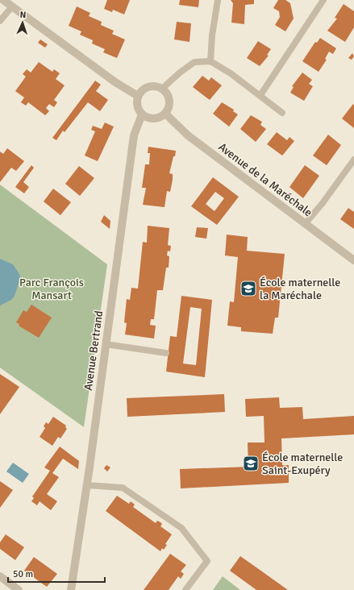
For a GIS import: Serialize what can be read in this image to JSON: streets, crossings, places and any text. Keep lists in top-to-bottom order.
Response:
{
  "streets": {
    "street": ["Avenue de la Maréchale", "Avenue Bertrand"]
  },
  "crossings": [
    ["Avenue de la Maréchale", "Avenue Bertrand"]
  ],
  "parks": ["Parc François Mansart"],
  "places": {
    "school or university": ["École maternelle la Maréchale", "École maternelle Saint-Exupéry"]
  },
  "scale_bar": "50 m",
  "north": "top"
}
